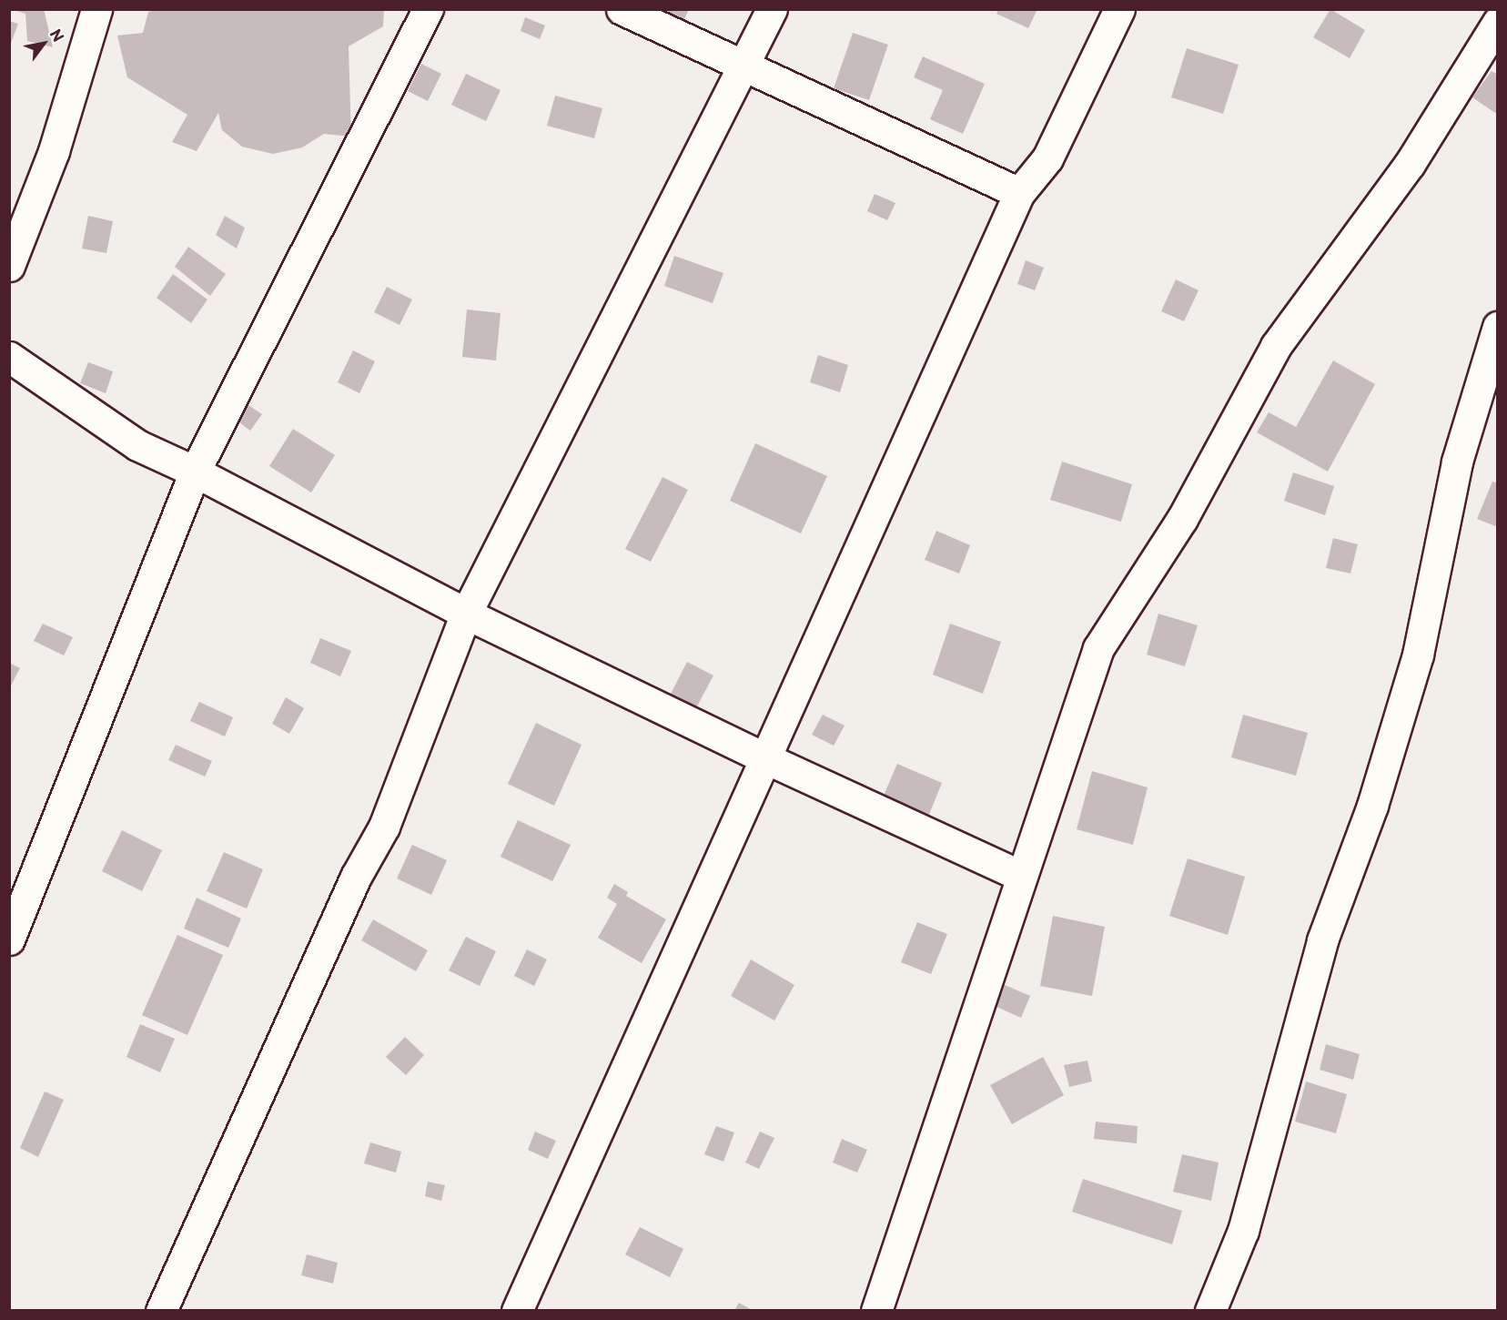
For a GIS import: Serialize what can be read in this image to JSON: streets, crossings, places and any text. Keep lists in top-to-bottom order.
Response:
{
  "north": "top right"
}
